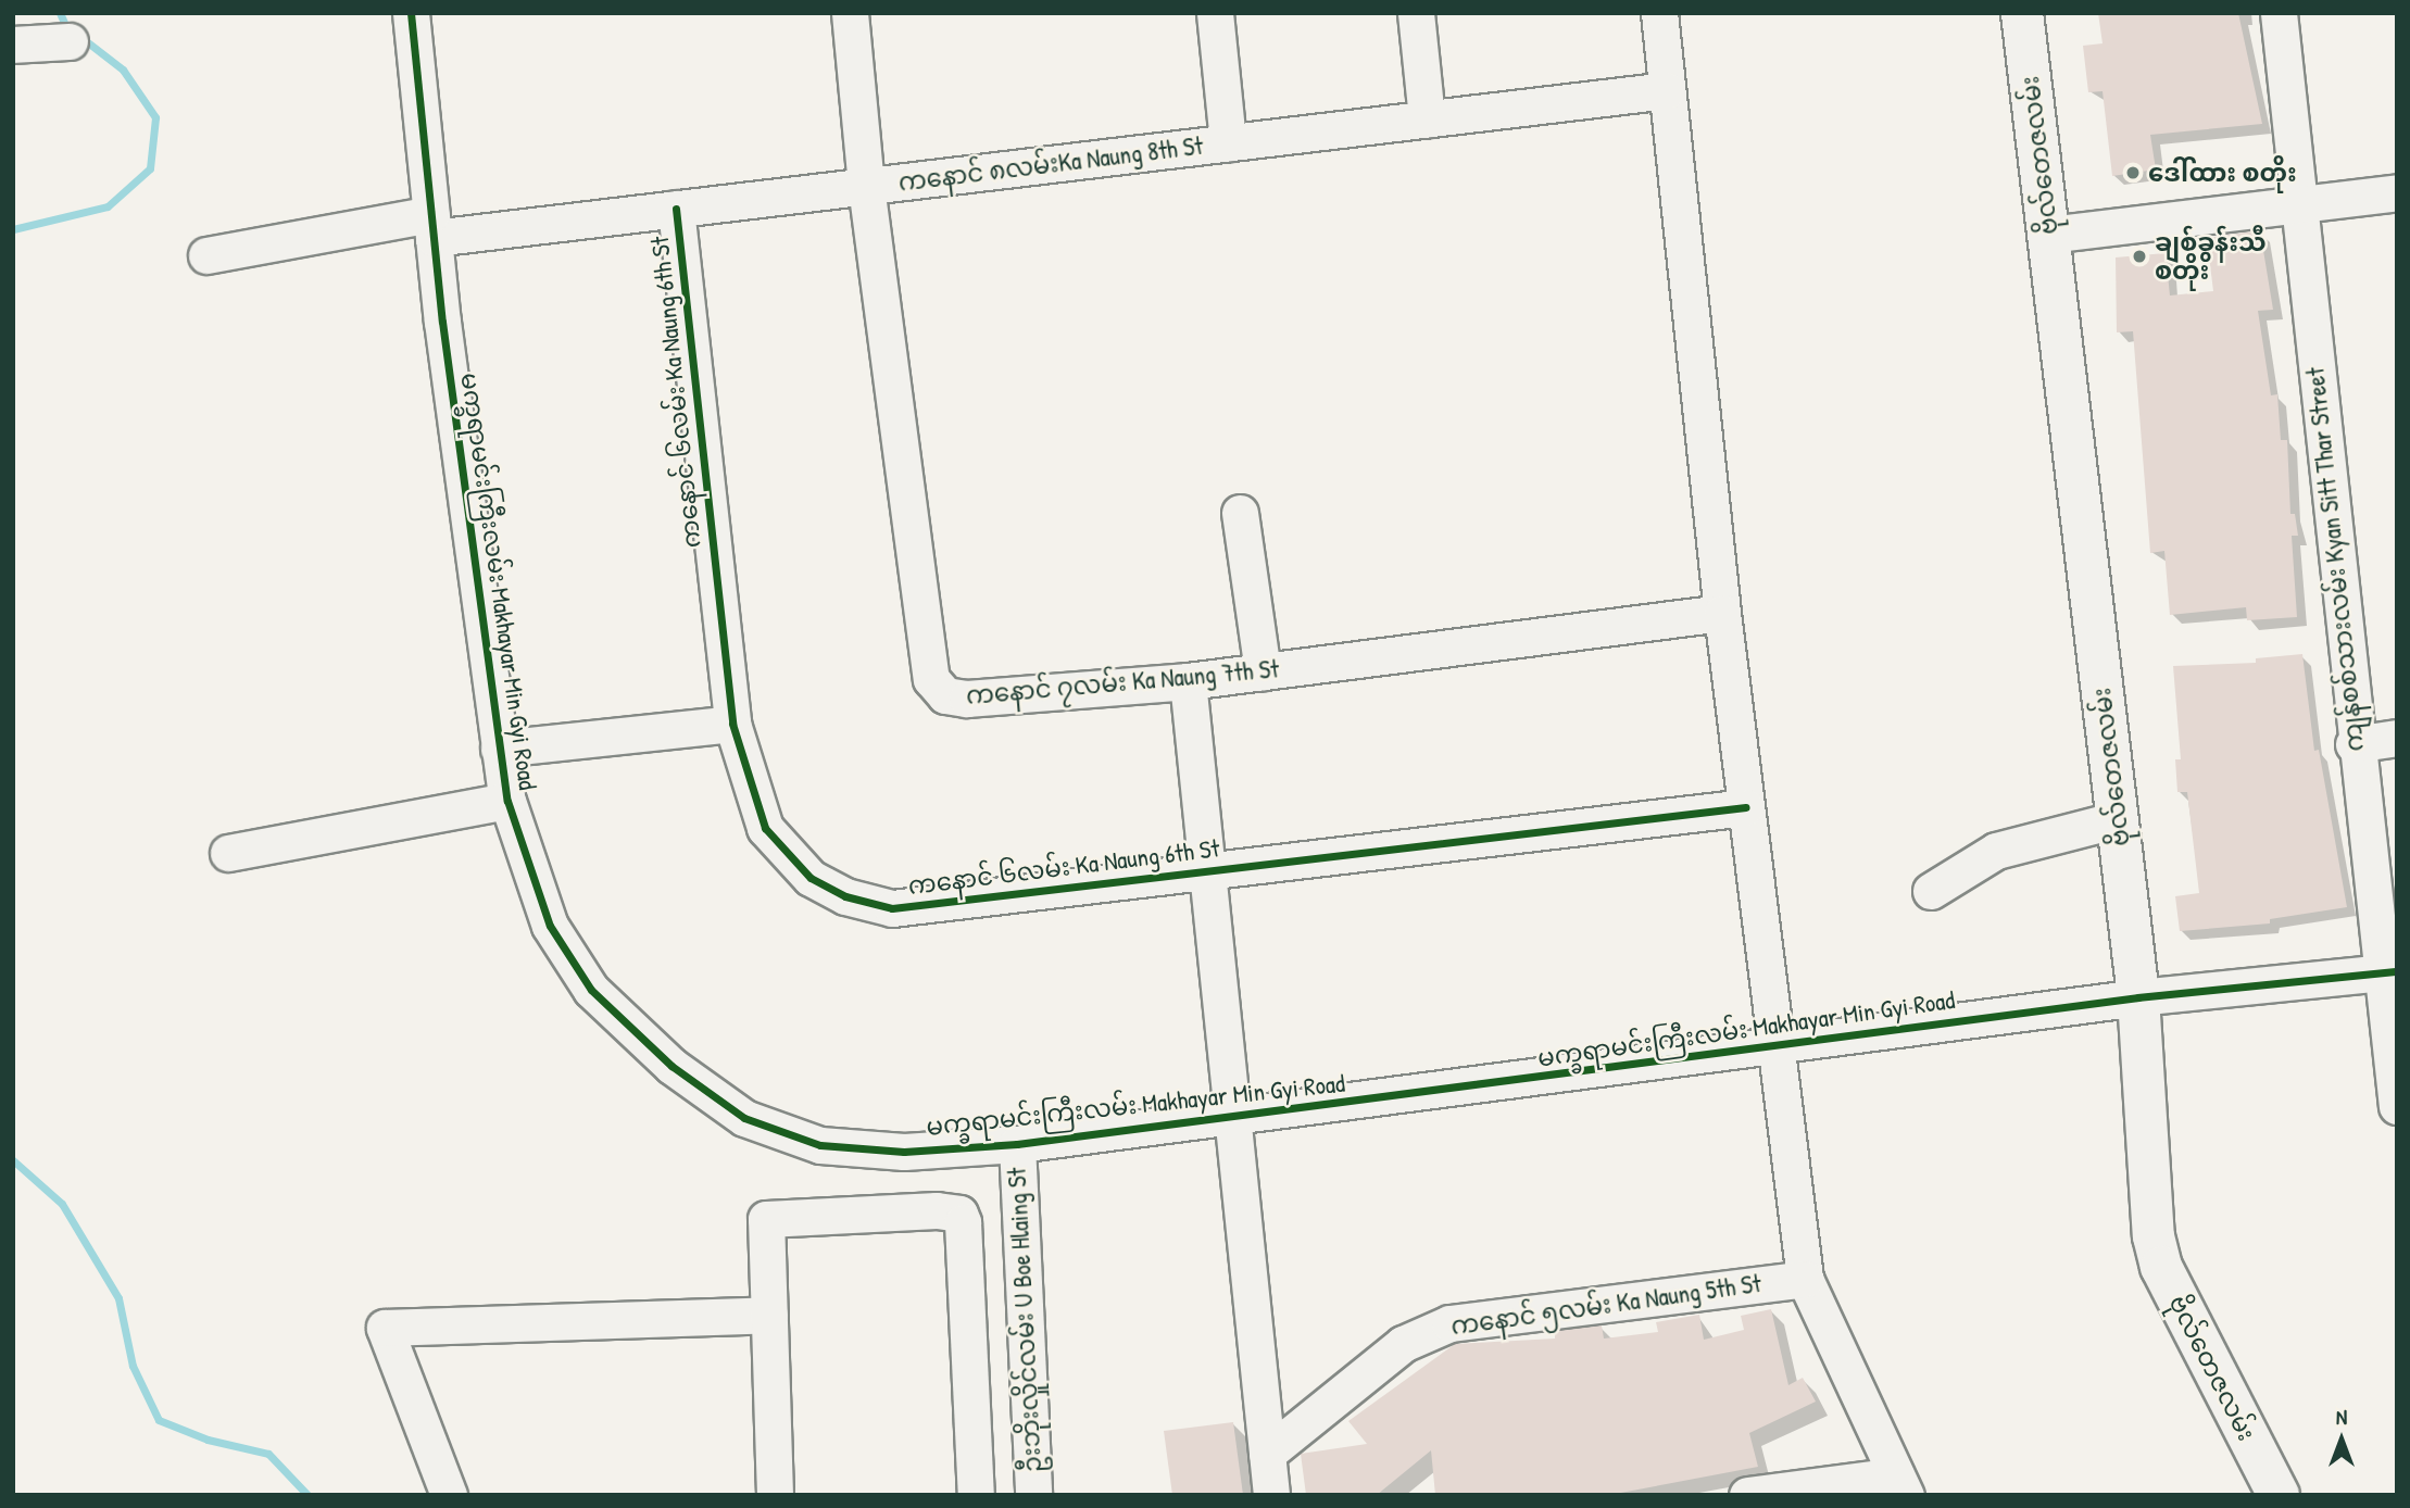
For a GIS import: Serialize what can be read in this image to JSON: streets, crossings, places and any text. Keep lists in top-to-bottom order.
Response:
{
  "streets": {
    "main road": ["ဗိုလ်တေဇလမ်း"],
    "street": [
      "ကနောင် ၈လမ်းKa Naung 8th St",
      "ကနောင် ၆လမ်း Ka Naung 6th St",
      "ကျန်စစ်သားလမ်း Kyan Sitt Thar Street",
      "မက္ခရာမင်းကြီးလမ်း Makhayar Min Gyi Road",
      "ကနောင် ၇လမ်း Ka Naung 7th St",
      "ကနောင် ၅လမ်း Ka Naung 5th St",
      "ဦးဘိုးလှိုင်လမ်း U Boe Hlaing St"
    ]
  },
  "crossings": [
    ["ဗိုလ်တေဇလမ်း", "မက္ခရာမင်းကြီးလမ်း Makhayar Min Gyi Road"],
    ["ကနောင် ၈လမ်းKa Naung 8th St", "ကနောင် ၆လမ်း Ka Naung 6th St"],
    ["ကနောင် ၈လမ်းKa Naung 8th St", "မက္ခရာမင်းကြီးလမ်း Makhayar Min Gyi Road"],
    ["ကနောင် ၈လမ်းKa Naung 8th St", "ကနောင် ၇လမ်း Ka Naung 7th St"],
    ["ကျန်စစ်သားလမ်း Kyan Sitt Thar Street", "မက္ခရာမင်းကြီးလမ်း Makhayar Min Gyi Road"],
    ["မက္ခရာမင်းကြီးလမ်း Makhayar Min Gyi Road", "ဦးဘိုးလှိုင်လမ်း U Boe Hlaing St"]
  ],
  "places": ["ဒေါ်ထား စတိုး", "ချစ်ခွန်းသီ စတိုး"],
  "north": "top"
}
